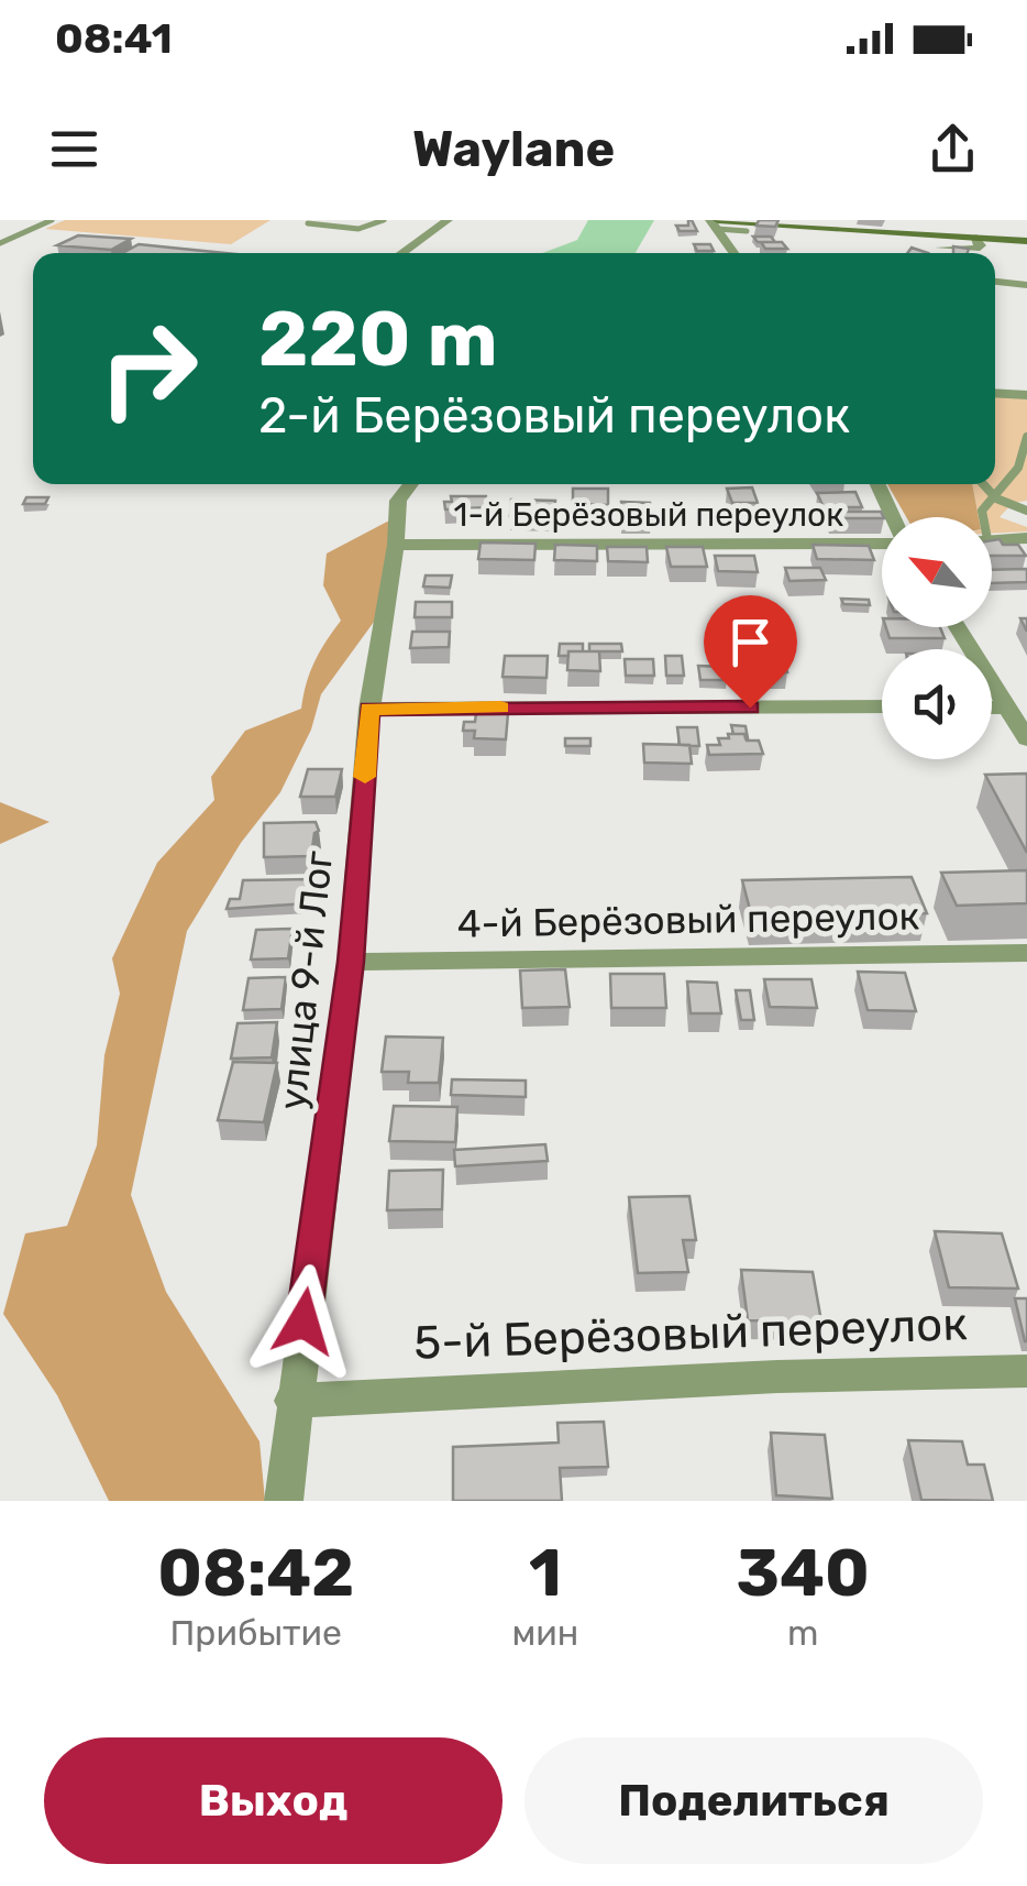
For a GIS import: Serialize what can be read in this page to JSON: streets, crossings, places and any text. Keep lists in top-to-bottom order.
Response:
{
  "streets": {
    "street": [
      "1-й Берёзовый переулок",
      "4-й Берёзовый переулок",
      "улица 9-й Лог",
      "5-й Берёзовый переулок"
    ]
  },
  "crossings": [
    ["1-й Берёзовый переулок", "улица 9-й Лог"],
    ["4-й Берёзовый переулок", "улица 9-й Лог"],
    ["улица 9-й Лог", "5-й Берёзовый переулок"]
  ],
  "north": "top left",
  "page": {
    "status": "08:41",
    "header": "Waylane",
    "turn": ["220 m", "2-й Берёзовый переулок"],
    "eta": [
      "08:42",
      "Прибытие",
      "1",
      "мин",
      "340",
      "m"
    ],
    "buttons": ["Выход", "Поделиться"]
  }
}
